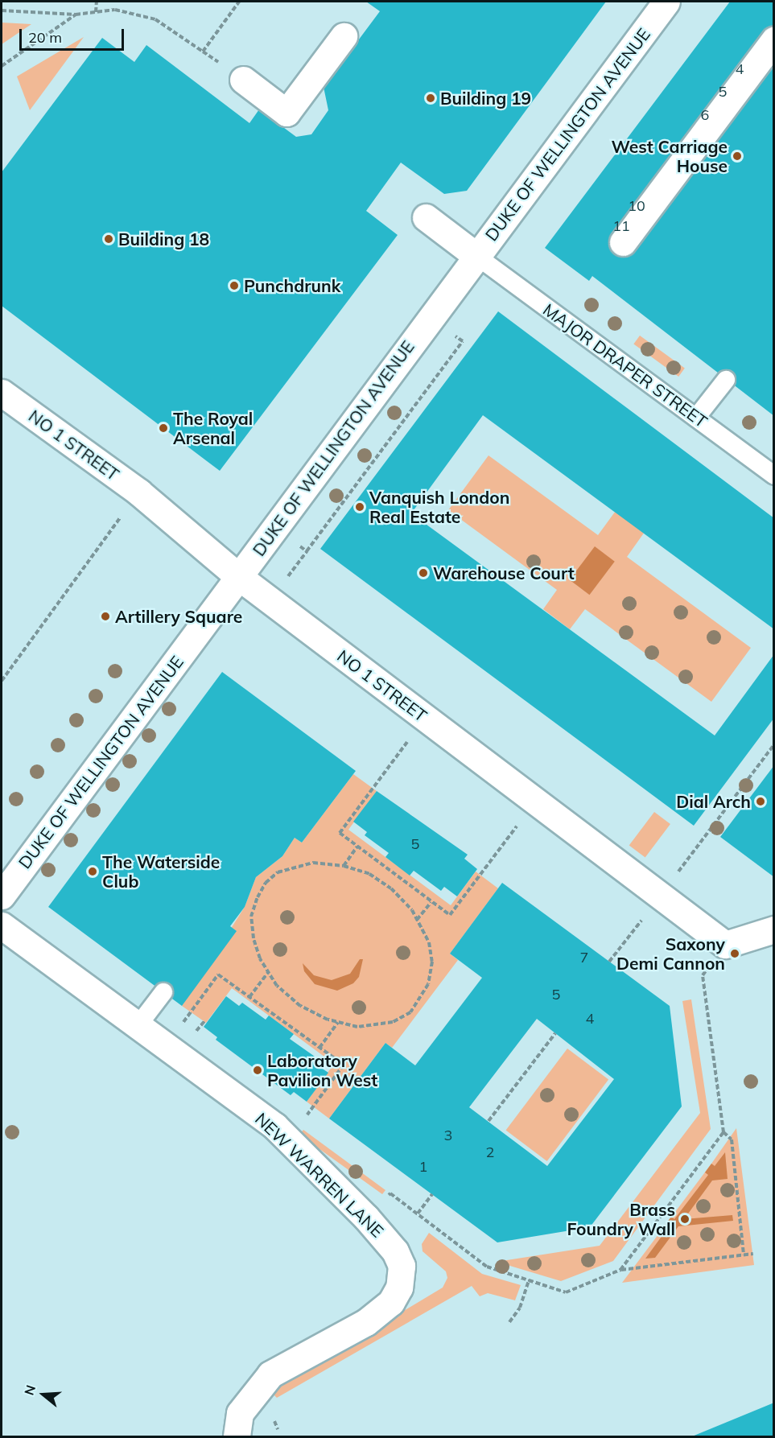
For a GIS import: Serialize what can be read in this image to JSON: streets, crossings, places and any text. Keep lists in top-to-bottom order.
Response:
{
  "streets": {
    "street": ["DUKE OF WELLINGTON AVENUE", "NO 1 STREET", "NEW WARREN LANE"],
    "lane": ["MAJOR DRAPER STREET"]
  },
  "crossings": [
    ["DUKE OF WELLINGTON AVENUE", "MAJOR DRAPER STREET"],
    ["DUKE OF WELLINGTON AVENUE", "NO 1 STREET"]
  ],
  "places": [
    "Building 19",
    "West Carriage House",
    "Building 18",
    "Punchdrunk",
    "The Royal Arsenal",
    "Vanquish London Real Estate",
    "Warehouse Court",
    "Artillery Square",
    "Dial Arch",
    "The Waterside Club",
    "Saxony Demi Cannon",
    "Laboratory Pavilion West",
    "Brass Foundry Wall"
  ],
  "house_numbers": [
    "4",
    "5",
    "6",
    "10",
    "11",
    "5",
    "7",
    "5",
    "4",
    "3",
    "2",
    "1"
  ],
  "scale_bar": "20 m",
  "north": "left"
}
